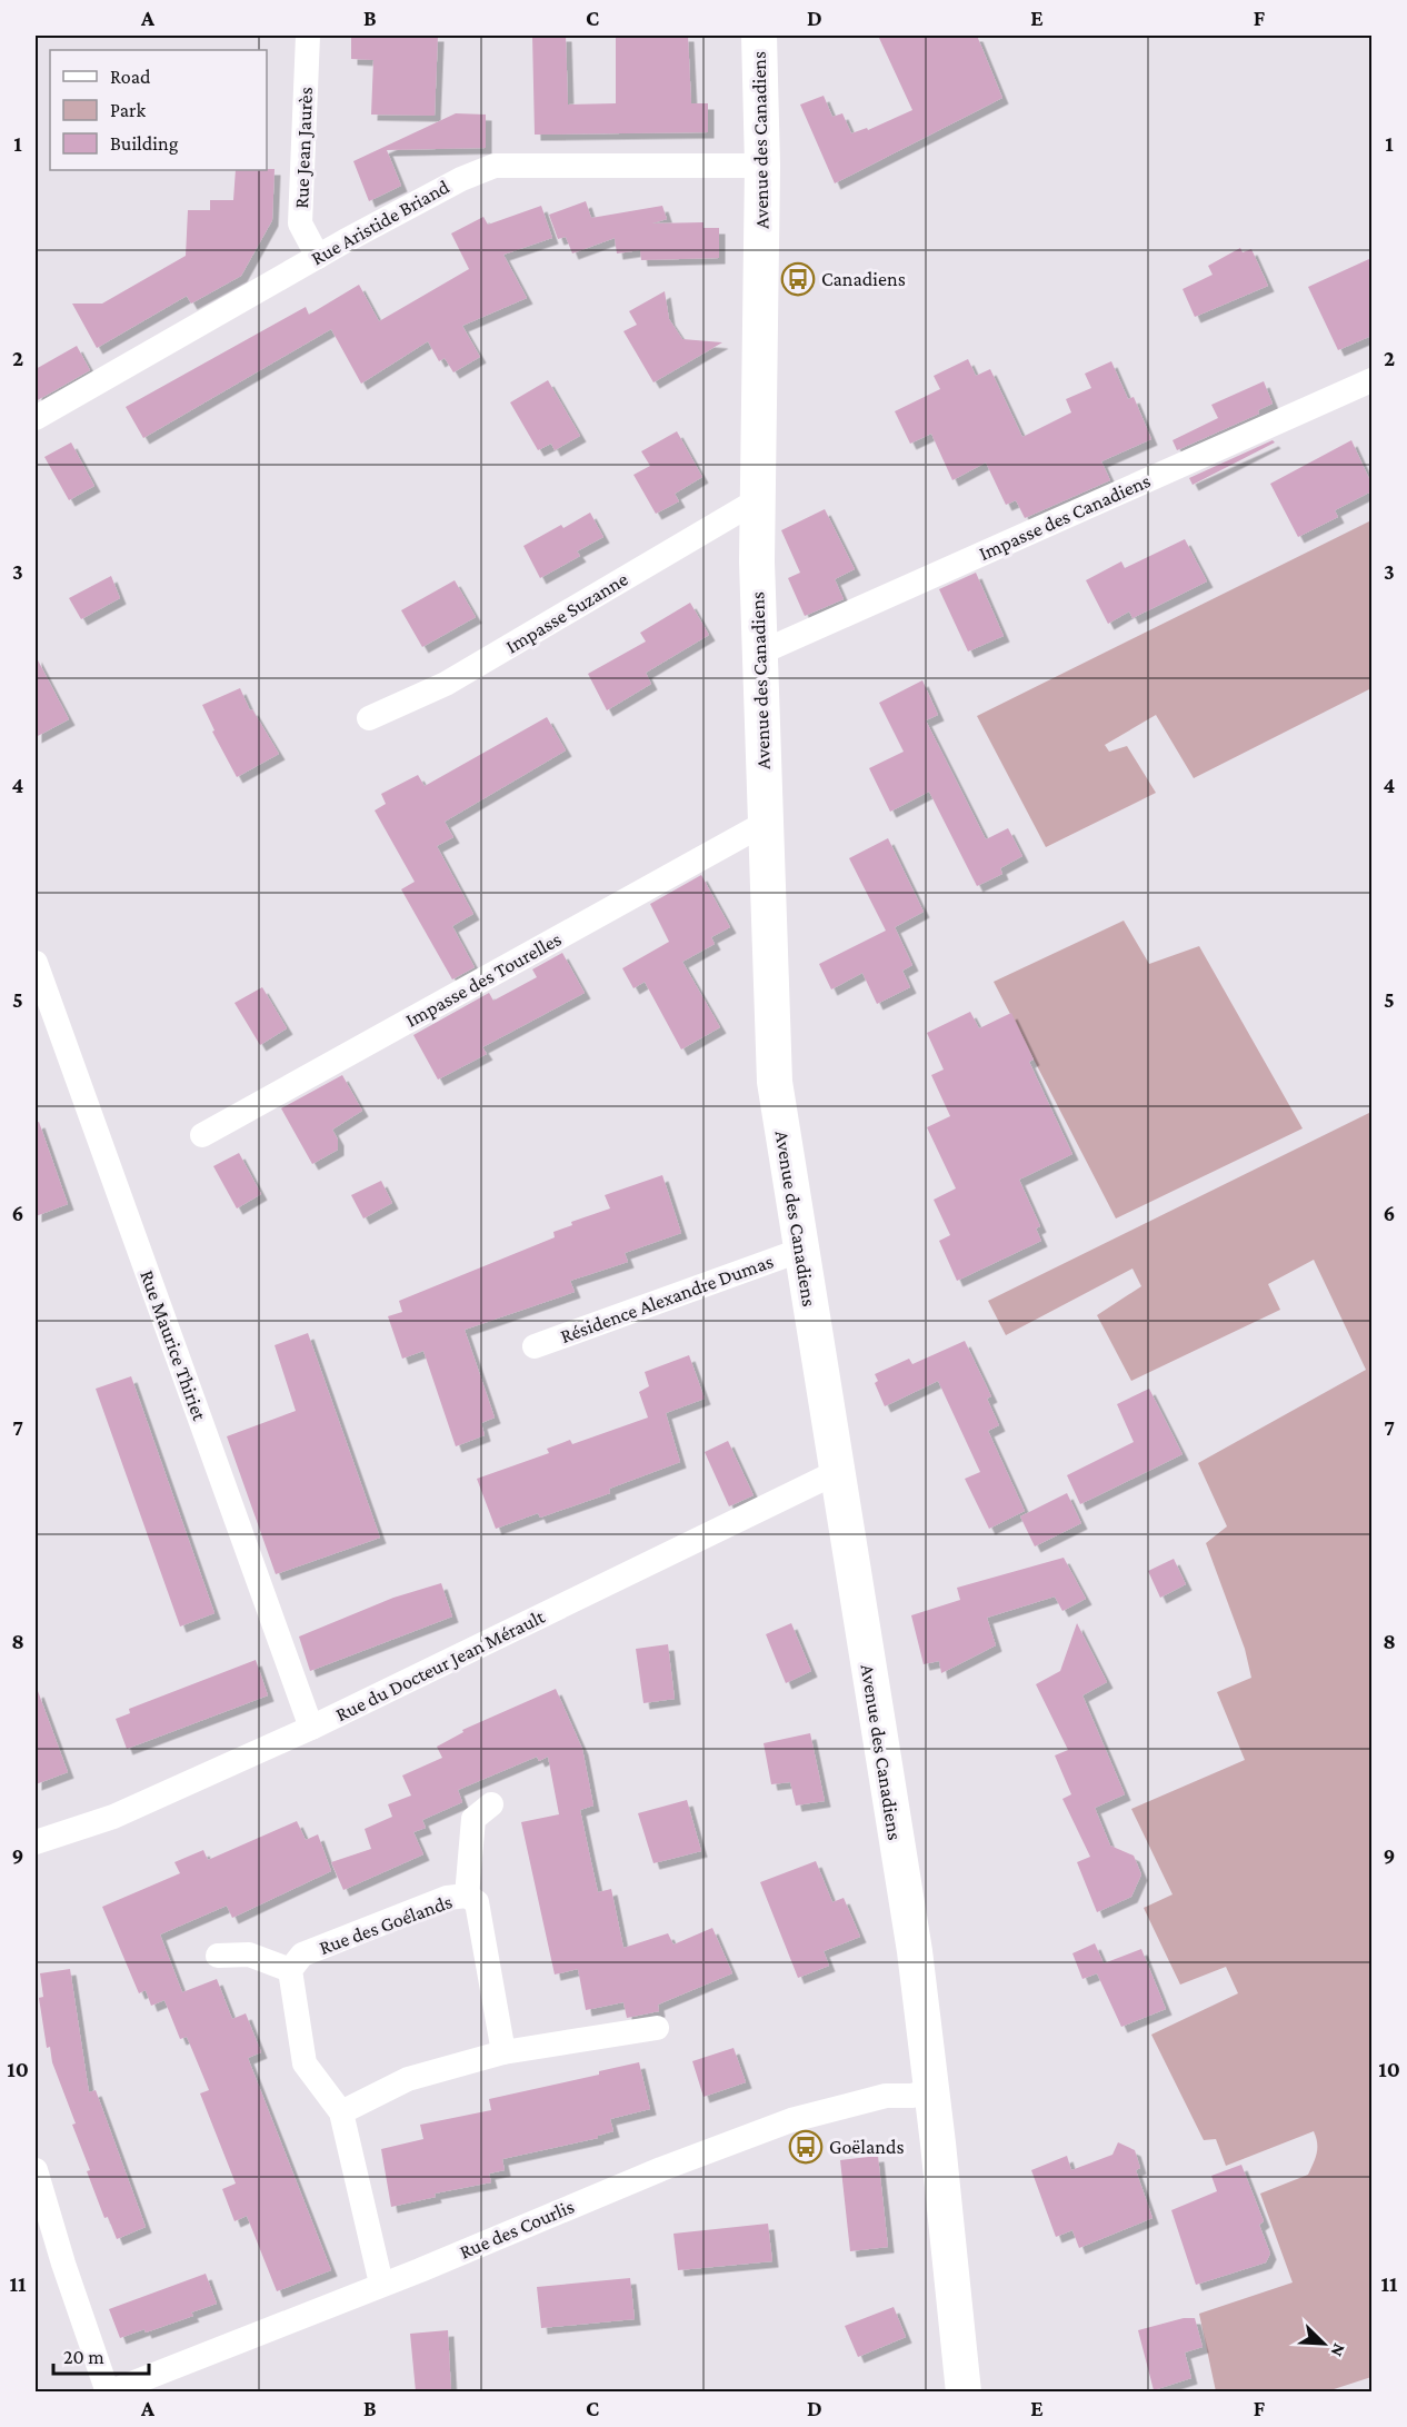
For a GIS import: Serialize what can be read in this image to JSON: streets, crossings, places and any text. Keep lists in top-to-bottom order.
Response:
{
  "streets": {
    "street": [
      "Avenue des Canadiens",
      "Rue Jean Jaurès",
      "Rue Aristide Briand",
      "Impasse des Canadiens",
      "Impasse Suzanne",
      "Impasse des Tourelles",
      "Résidence Alexandre Dumas",
      "Rue Maurice Thiriet",
      "Rue du Docteur Jean Mérault",
      "Rue des Goélands",
      "Rue des Courlis"
    ]
  },
  "crossings": [
    ["Avenue des Canadiens", "Rue Aristide Briand"],
    ["Avenue des Canadiens", "Impasse des Canadiens"],
    ["Avenue des Canadiens", "Impasse Suzanne"],
    ["Avenue des Canadiens", "Impasse des Tourelles"],
    ["Avenue des Canadiens", "Résidence Alexandre Dumas"],
    ["Avenue des Canadiens", "Rue du Docteur Jean Mérault"],
    ["Avenue des Canadiens", "Rue des Courlis"],
    ["Rue Jean Jaurès", "Rue Aristide Briand"],
    ["Rue Maurice Thiriet", "Rue du Docteur Jean Mérault"]
  ],
  "places": {
    "bus stop": ["Canadiens", "Goëlands"]
  },
  "legend": ["Road", "Park", "Building"],
  "scale_bar": "20 m",
  "north": "bottom right",
  "grid": {
    "columns": [
      "A",
      "B",
      "C",
      "D",
      "E",
      "F"
    ],
    "rows": [
      "1",
      "2",
      "3",
      "4",
      "5",
      "6",
      "7",
      "8",
      "9",
      "10",
      "11"
    ]
  }
}
